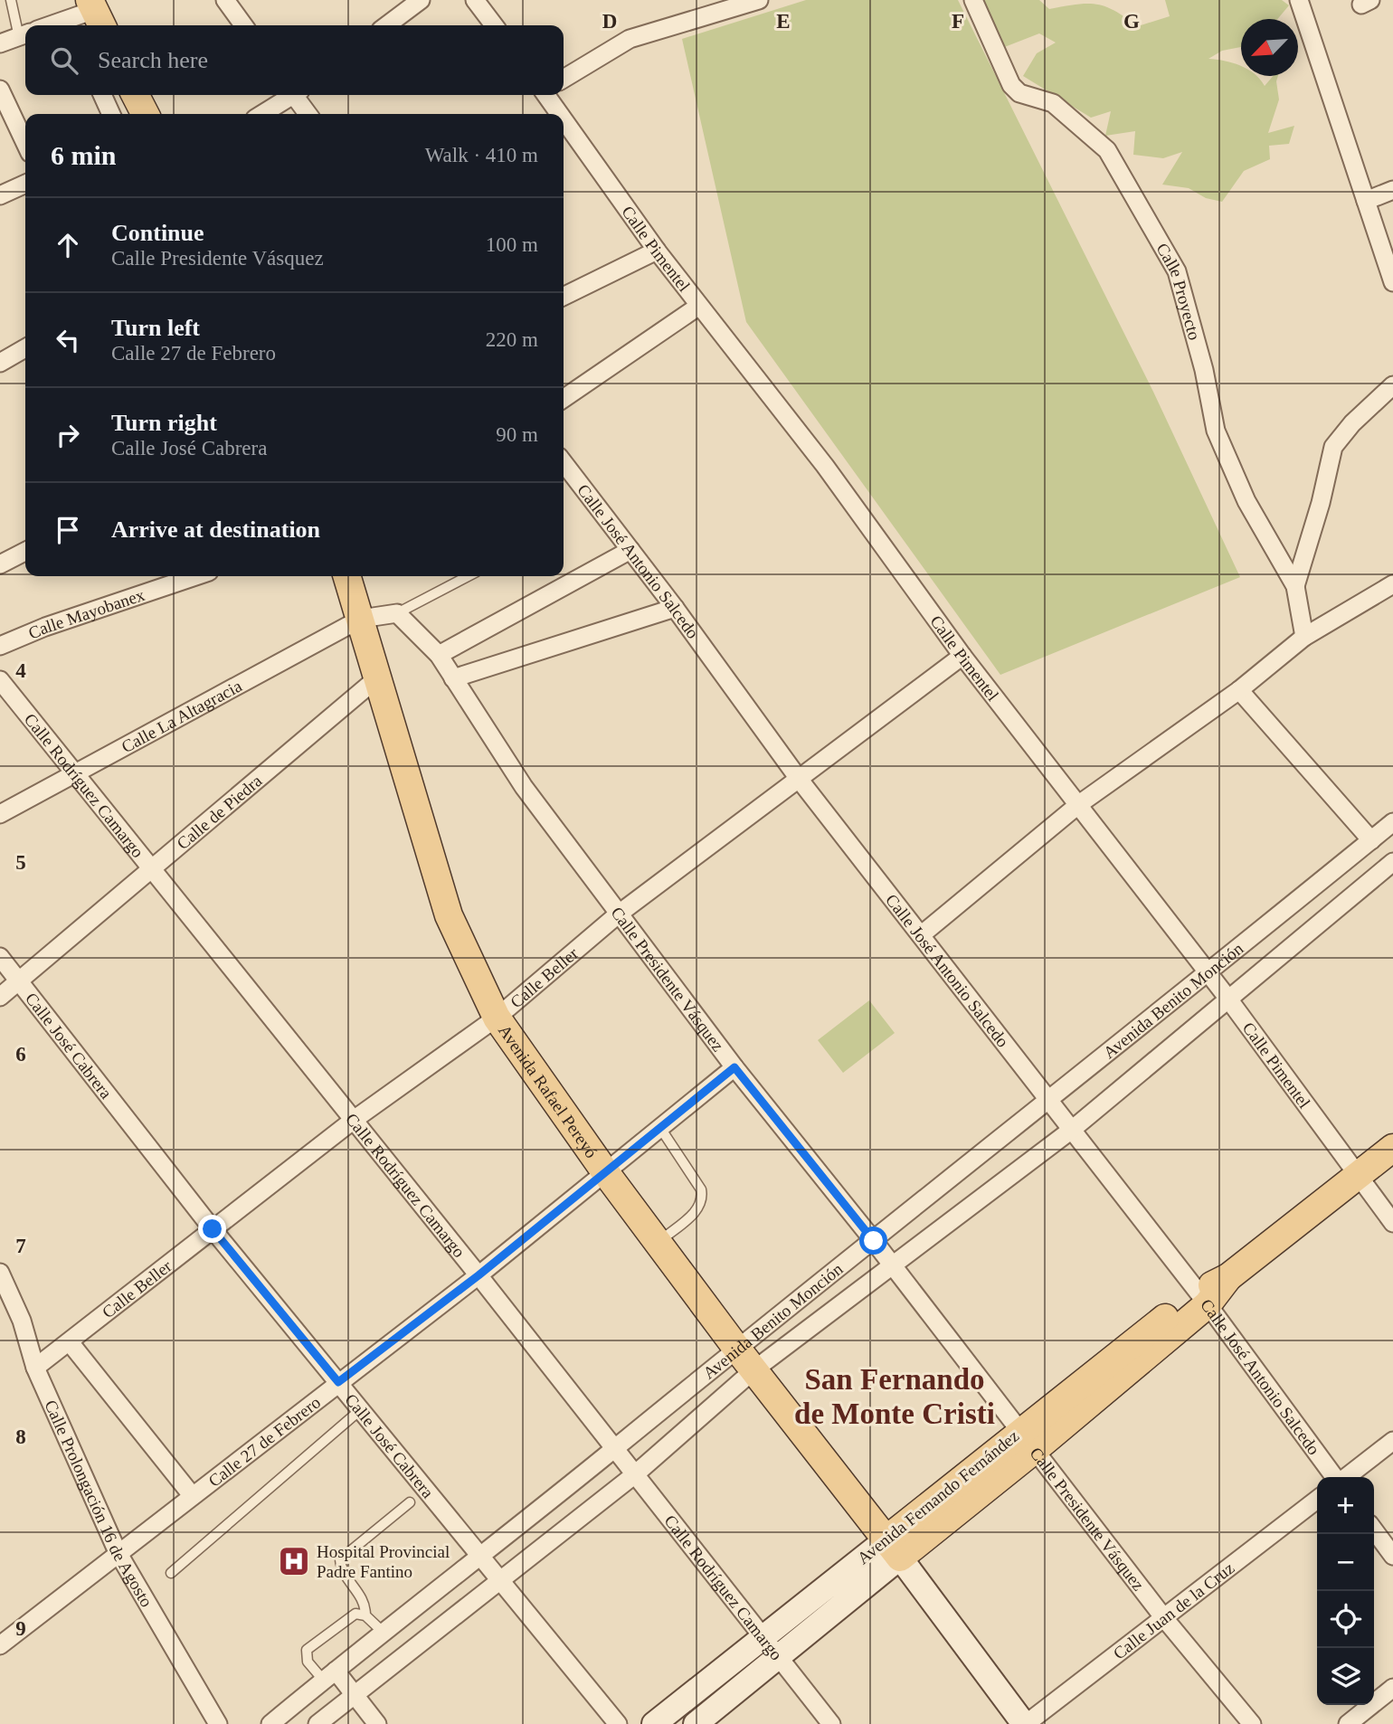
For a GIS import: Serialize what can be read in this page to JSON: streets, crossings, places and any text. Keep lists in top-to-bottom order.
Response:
{
  "streets": {
    "main road": ["Avenida Rafael Pereyó", "Avenida Fernando Fernández"],
    "street": [
      "Calle Pimentel",
      "Calle Proyecto",
      "Calle José Antonio Salcedo",
      "Calle Mayobanex",
      "Calle La Altagracia",
      "Calle Rodríguez Camargo",
      "Calle de Piedra",
      "Calle Beller",
      "Calle Presidente Vásquez",
      "Avenida Benito Monción",
      "Calle José Cabrera",
      "Calle 27 de Febrero",
      "Calle Prolongación 16 de Agosto",
      "Calle Juan de la Cruz"
    ]
  },
  "crossings": [
    ["Calle Pimentel", "Calle Beller"],
    ["Calle Pimentel", "Avenida Benito Monción"],
    ["Calle Pimentel", "Avenida Fernando Fernández"],
    ["Calle José Antonio Salcedo", "Calle Beller"],
    ["Calle José Antonio Salcedo", "Avenida Benito Monción"],
    ["Calle José Antonio Salcedo", "Avenida Fernando Fernández"],
    ["Calle La Altagracia", "Calle Rodríguez Camargo"],
    ["Calle La Altagracia", "Avenida Rafael Pereyó"],
    ["Calle Rodríguez Camargo", "Calle de Piedra"],
    ["Calle Rodríguez Camargo", "Calle Beller"],
    ["Calle Rodríguez Camargo", "Avenida Benito Monción"],
    ["Calle Rodríguez Camargo", "Calle 27 de Febrero"],
    ["Calle Rodríguez Camargo", "Avenida Fernando Fernández"],
    ["Calle de Piedra", "Calle José Cabrera"],
    ["Calle de Piedra", "Avenida Rafael Pereyó"],
    ["Calle Beller", "Calle Presidente Vásquez"],
    ["Calle Beller", "Calle José Cabrera"],
    ["Calle Beller", "Avenida Rafael Pereyó"],
    ["Calle Beller", "Calle Prolongación 16 de Agosto"],
    ["Calle Presidente Vásquez", "Avenida Benito Monción"],
    ["Calle Presidente Vásquez", "Calle 27 de Febrero"],
    ["Calle Presidente Vásquez", "Avenida Fernando Fernández"],
    ["Calle Presidente Vásquez", "Calle Juan de la Cruz"],
    ["Avenida Benito Monción", "Calle José Cabrera"],
    ["Avenida Benito Monción", "Avenida Rafael Pereyó"],
    ["Calle José Cabrera", "Calle 27 de Febrero"],
    ["Avenida Rafael Pereyó", "Calle 27 de Febrero"],
    ["Avenida Rafael Pereyó", "Avenida Fernando Fernández"],
    ["Calle 27 de Febrero", "Calle Prolongación 16 de Agosto"]
  ],
  "districts": ["San Fernando de Monte Cristi"],
  "places": {
    "hospital": ["Hospital Provincial Padre Fantino"]
  },
  "north": "bottom left",
  "page": {
    "search": "Search here",
    "heading": ["6 min", "Walk · 410 m"],
    "list": [
      ["Continue", "Calle Presidente Vásquez", "100 m"],
      ["Turn left", "Calle 27 de Febrero", "220 m"],
      ["Turn right", "Calle José Cabrera", "90 m"],
      "Arrive at destination"
    ],
    "map_buttons": ["+", "−"]
  },
  "grid": {
    "columns": [
      "D",
      "E",
      "F",
      "G"
    ],
    "rows": [
      "4",
      "5",
      "6",
      "7",
      "8",
      "9"
    ]
  }
}
